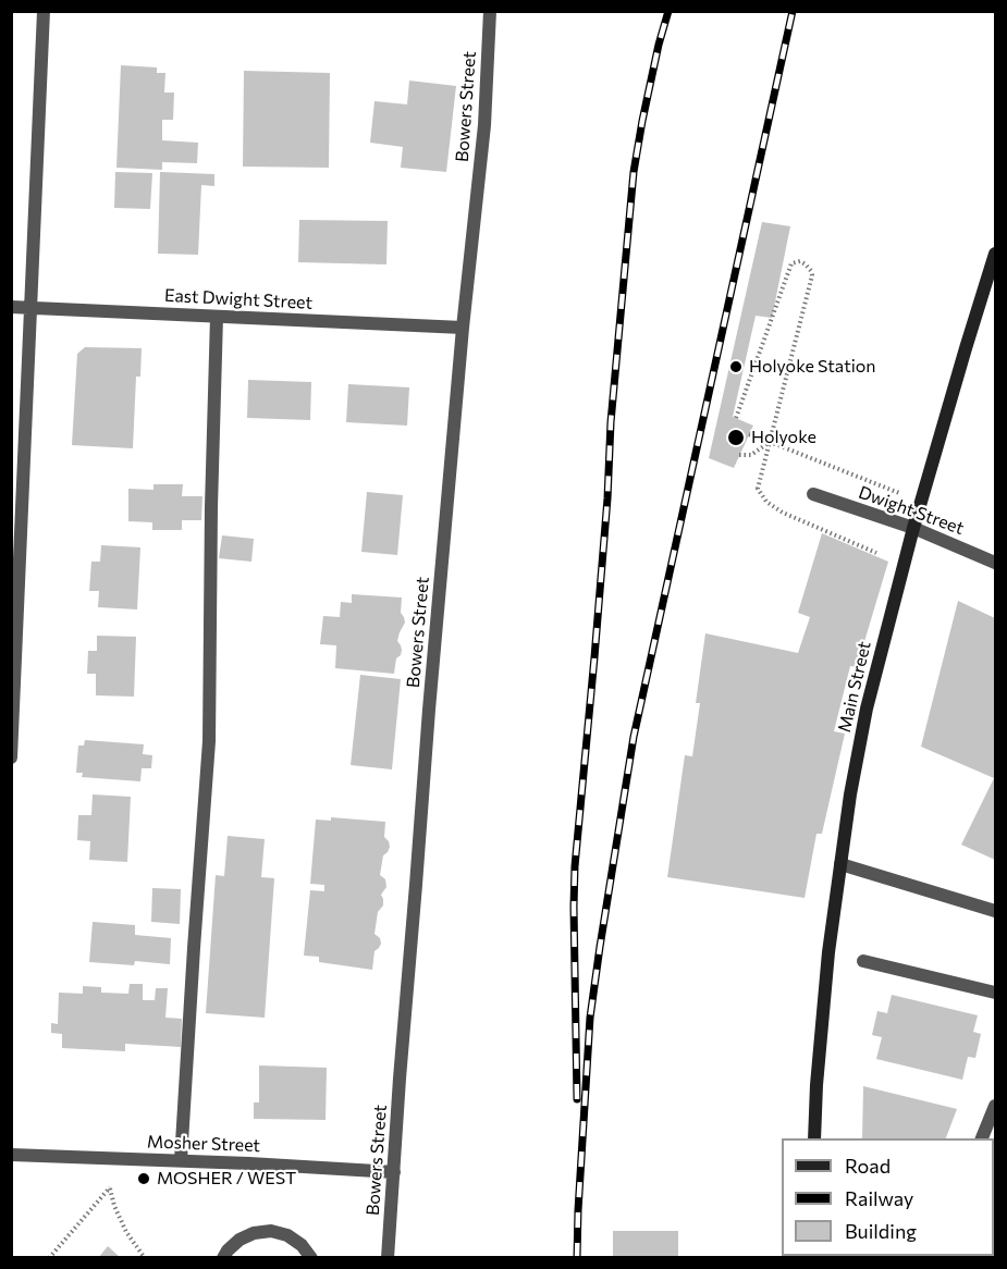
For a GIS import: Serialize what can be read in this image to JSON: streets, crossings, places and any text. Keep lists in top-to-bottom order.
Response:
{
  "streets": {
    "main road": ["Main Street"],
    "street": [
      "Bowers Street",
      "East Dwight Street",
      "Dwight Street",
      "Mosher Street"
    ]
  },
  "crossings": [
    ["Bowers Street", "East Dwight Street"],
    ["Bowers Street", "Mosher Street"],
    ["Dwight Street", "Main Street"]
  ],
  "places": ["Holyoke Station", "Holyoke", "MOSHER / WEST"],
  "legend": ["Road", "Railway", "Building"]
}
